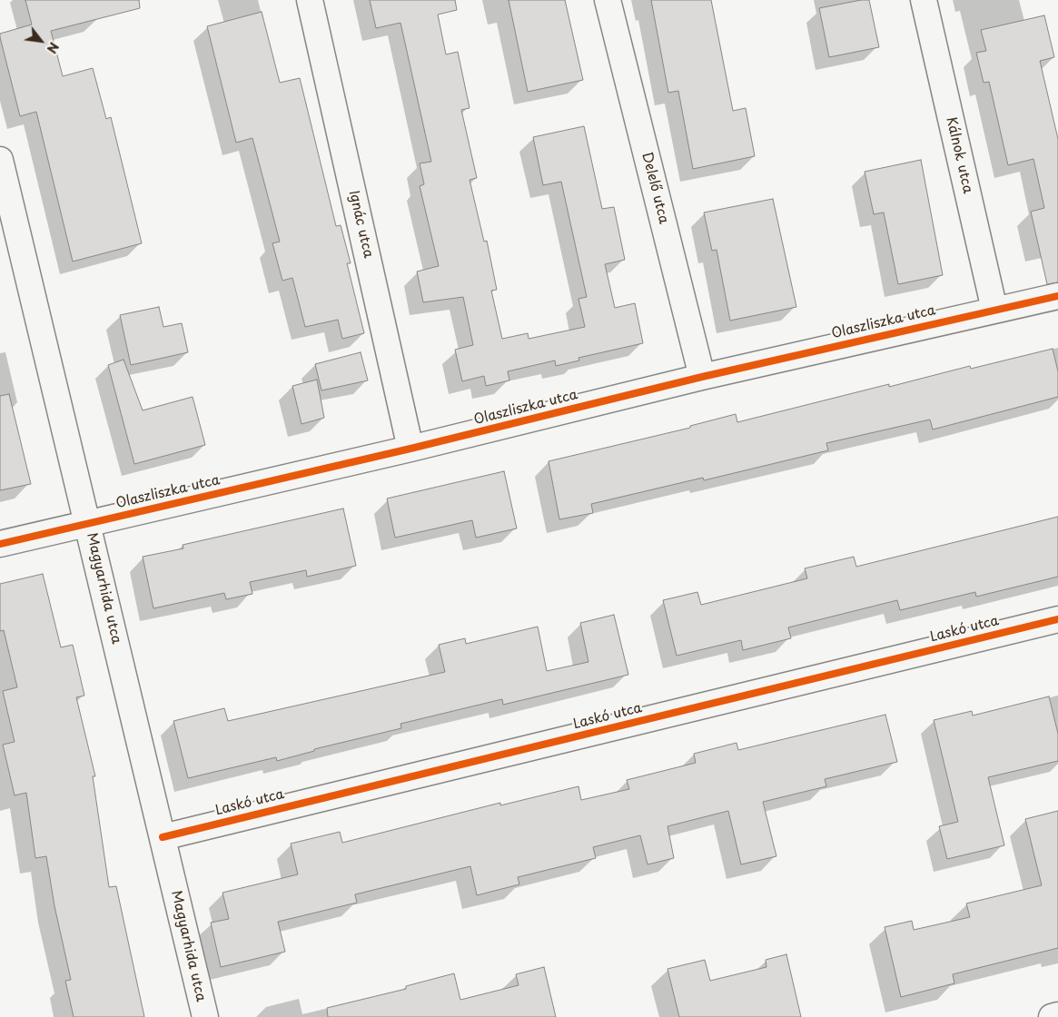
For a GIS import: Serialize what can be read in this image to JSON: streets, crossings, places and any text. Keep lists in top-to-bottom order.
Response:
{
  "streets": {
    "street": [
      "Kálnok utca",
      "Delelő utca",
      "Ignác utca",
      "Olaszliszka utca",
      "Magyarhida utca",
      "Laskó utca"
    ]
  },
  "crossings": [
    ["Kálnok utca", "Olaszliszka utca"],
    ["Delelő utca", "Olaszliszka utca"],
    ["Ignác utca", "Olaszliszka utca"],
    ["Olaszliszka utca", "Magyarhida utca"],
    ["Magyarhida utca", "Laskó utca"]
  ],
  "north": "bottom right"
}
